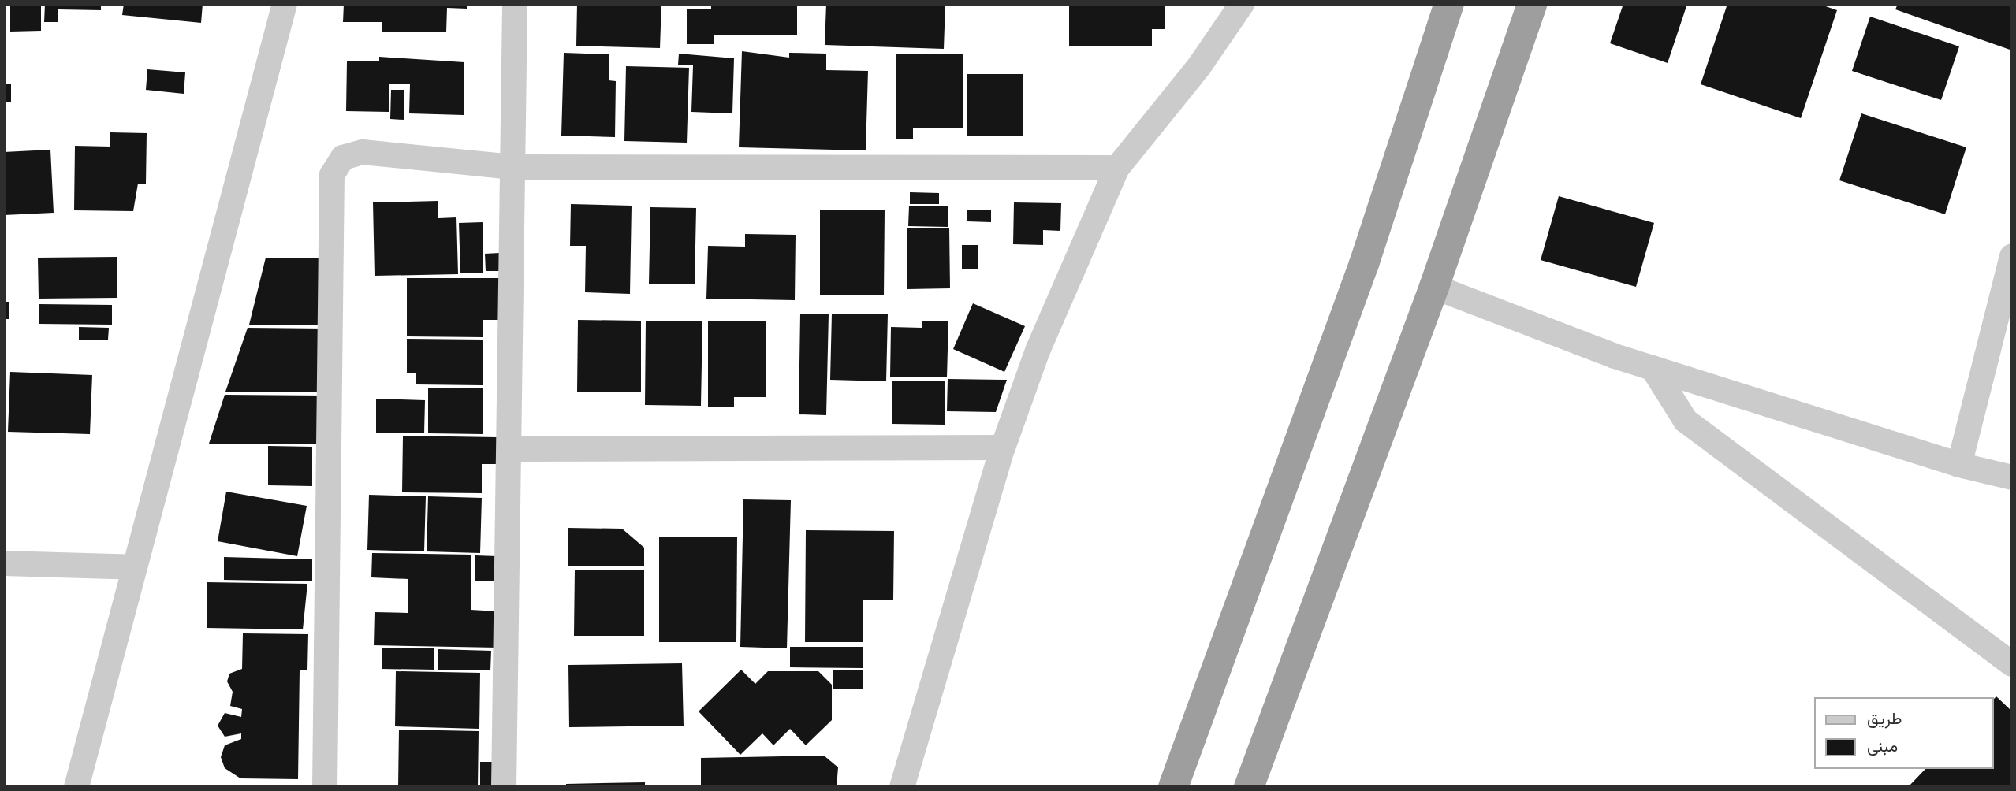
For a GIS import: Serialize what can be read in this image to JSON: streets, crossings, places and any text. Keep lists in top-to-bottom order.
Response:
{
  "legend": ["طريق", "مبنى"]
}
